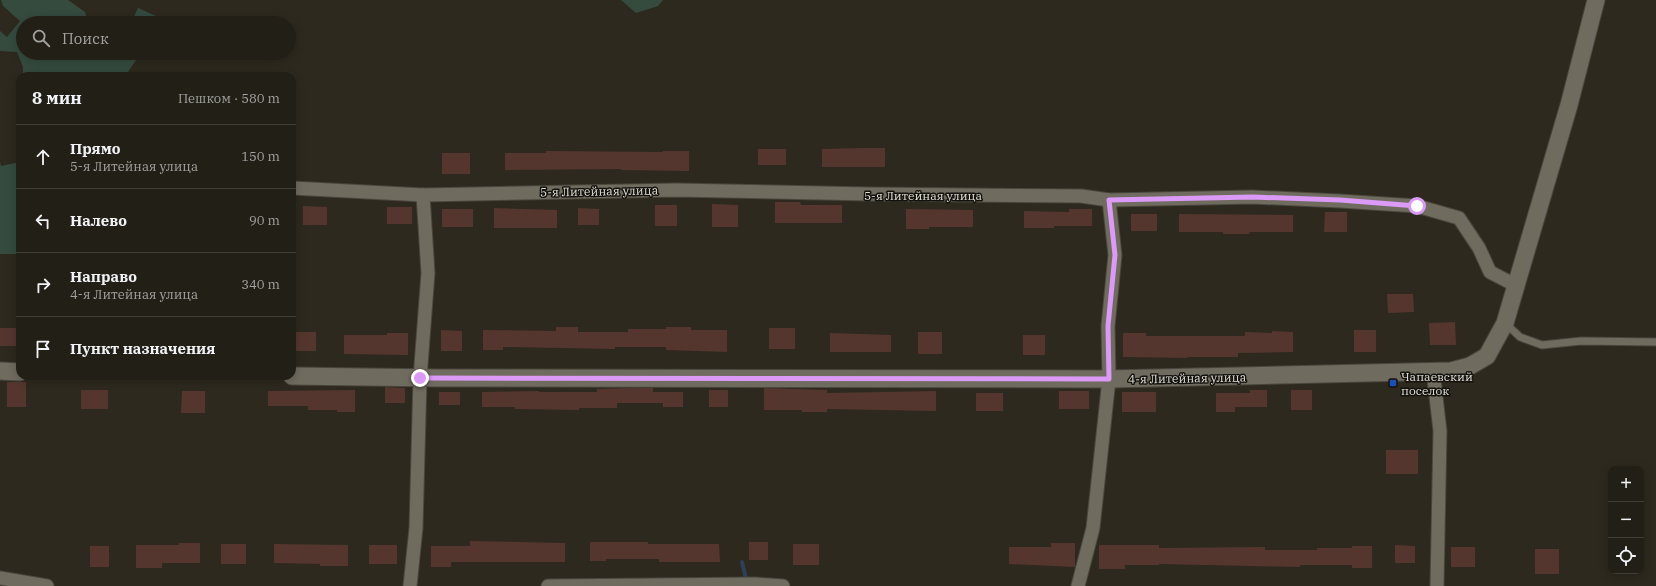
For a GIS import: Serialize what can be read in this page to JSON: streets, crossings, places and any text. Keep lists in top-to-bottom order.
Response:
{
  "streets": {
    "street": ["5-я Литейная улица", "4-я Литейная улица"]
  },
  "crossings": [
    ["5-я Литейная улица", "4-я Литейная улица"]
  ],
  "places": {
    "transit": ["Чапаевский поселок"]
  },
  "page": {
    "search": "Поиск",
    "heading": ["8 мин", "Пешком · 580 m"],
    "list": [
      ["Прямо", "5-я Литейная улица", "150 m"],
      ["Налево", "90 m"],
      ["Направо", "4-я Литейная улица", "340 m"],
      "Пункт назначения"
    ],
    "map_buttons": ["+", "−"]
  }
}
